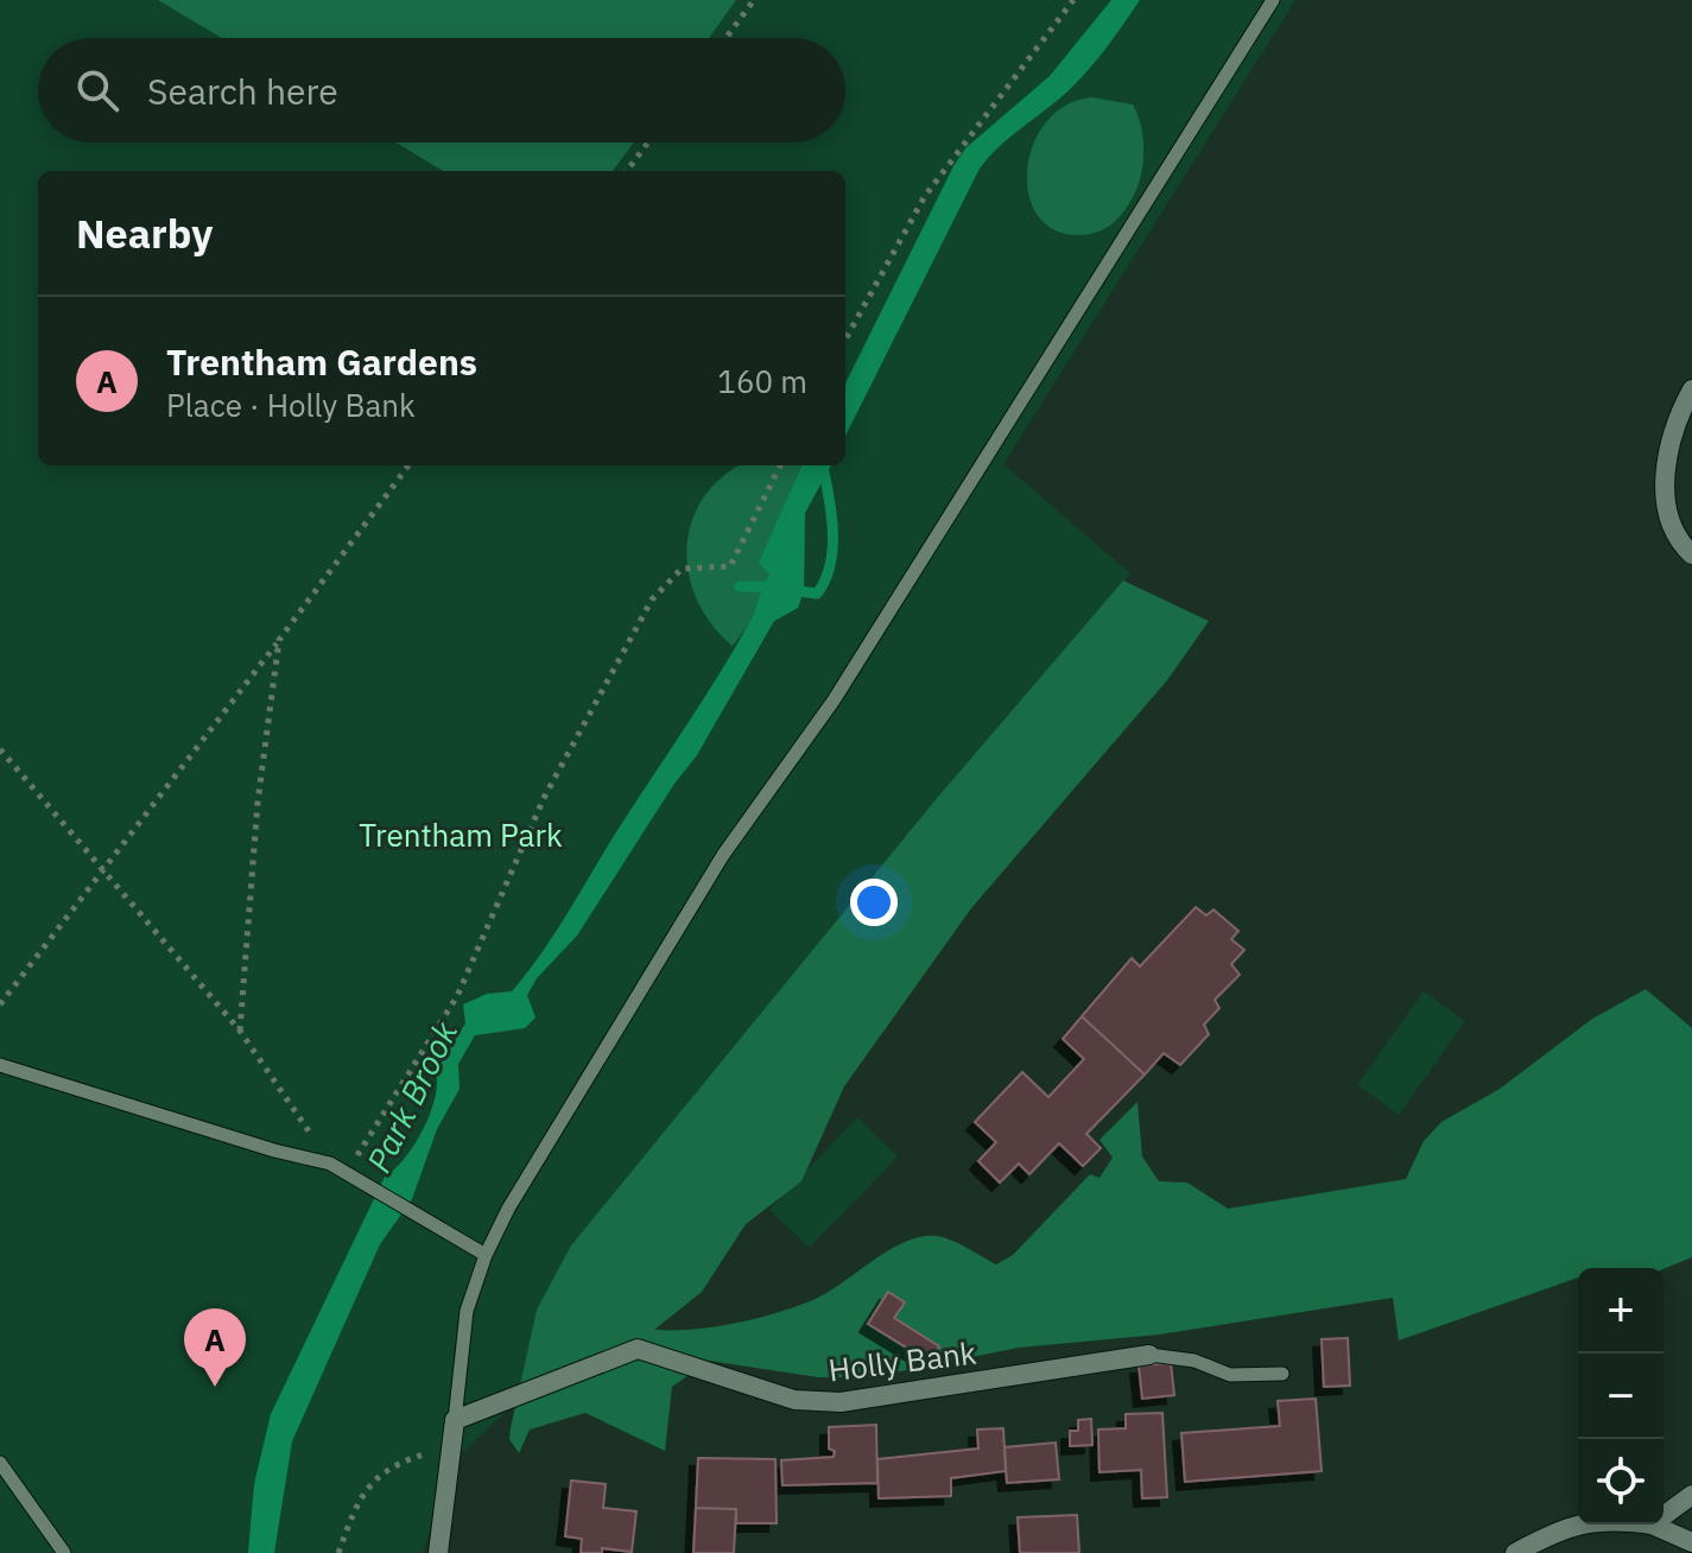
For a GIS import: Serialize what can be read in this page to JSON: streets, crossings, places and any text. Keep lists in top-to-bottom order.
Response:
{
  "streets": {
    "street": ["Holly Bank"]
  },
  "water": ["Park Brook"],
  "parks": ["Trentham Park"],
  "page": {
    "search": "Search here",
    "heading": "Nearby",
    "list": [
      {
        "mark": "A",
        "name": "Trentham Gardens",
        "note": "Place · Holly Bank",
        "value": "160 m"
      }
    ],
    "map_buttons": ["+", "−"],
    "pins": "A"
  }
}
